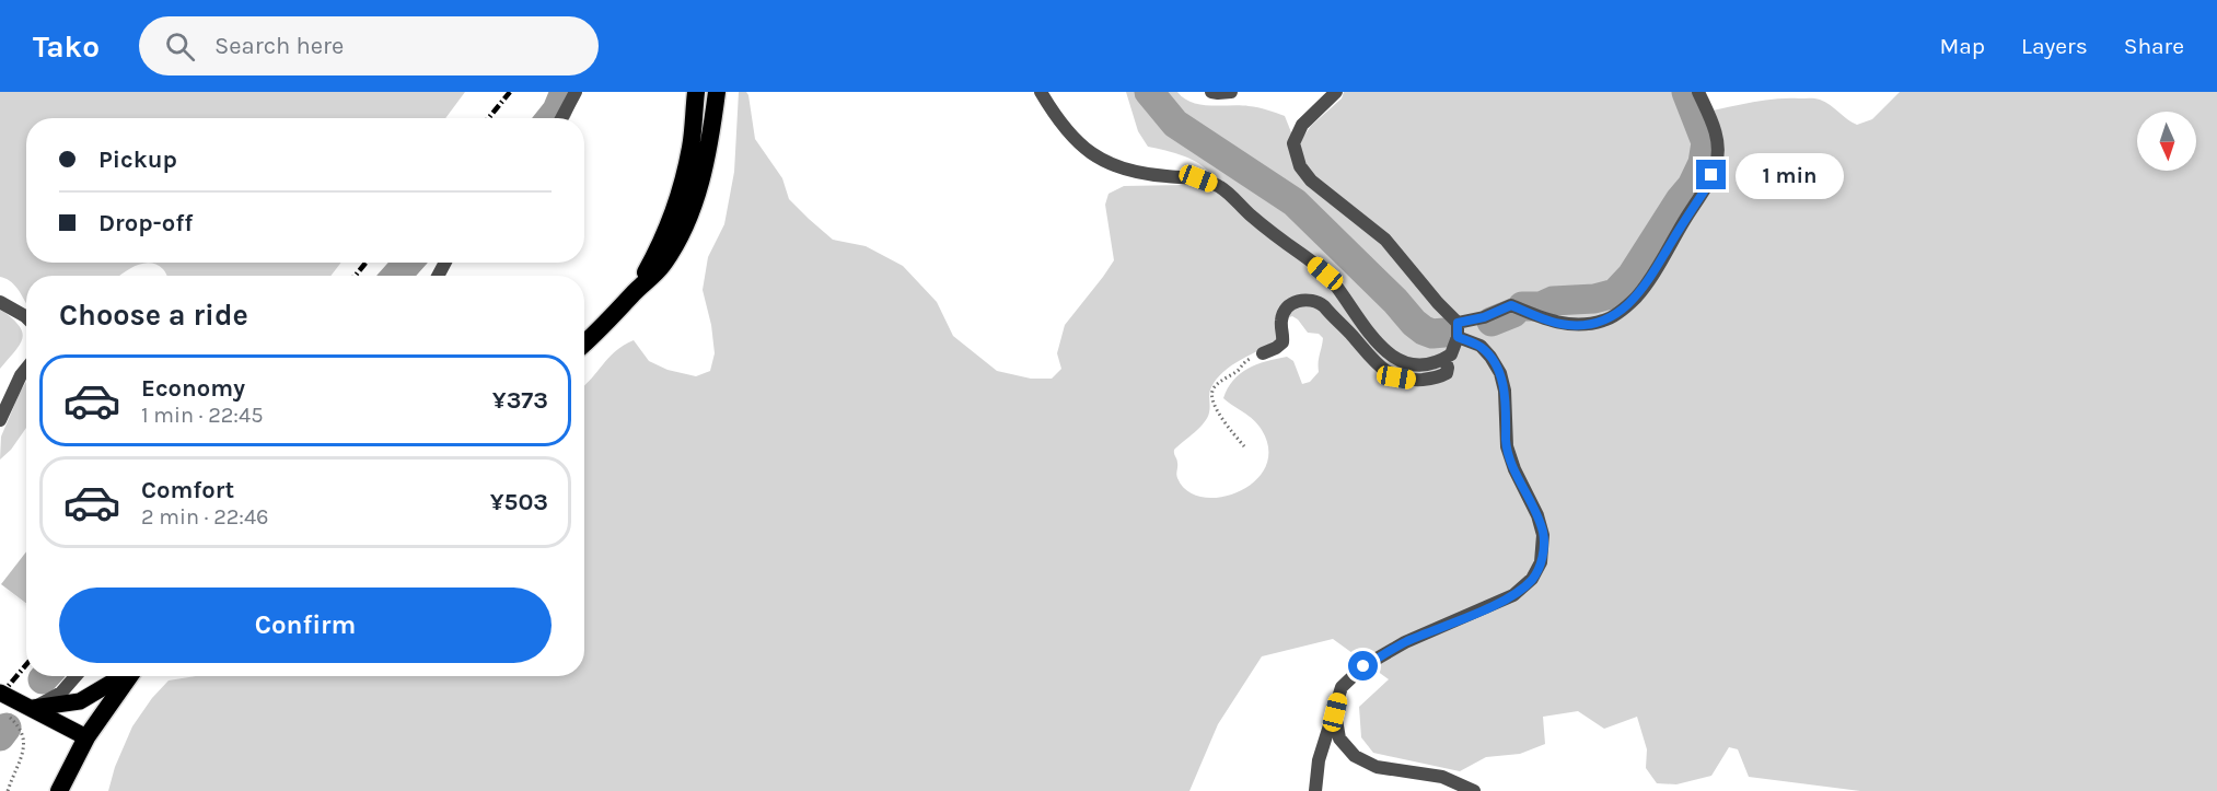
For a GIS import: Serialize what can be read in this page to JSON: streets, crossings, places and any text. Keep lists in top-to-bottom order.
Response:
{
  "north": "bottom",
  "page": {
    "header": "Tako",
    "search": "Search here",
    "nav": ["Map", "Layers", "Share"],
    "banner": ["Pickup", "Drop-off"],
    "bubble": "1 min",
    "heading": "Choose a ride",
    "list": [
      {
        "name": "Economy",
        "note": "1 min · 22:45",
        "value": "¥373"
      },
      {
        "name": "Comfort",
        "note": "2 min · 22:46",
        "value": "¥503"
      }
    ],
    "buttons": "Confirm"
  }
}
